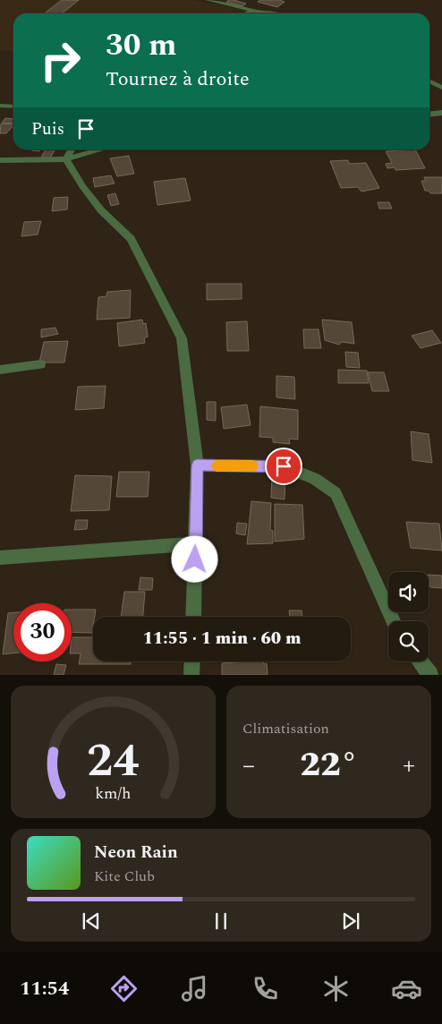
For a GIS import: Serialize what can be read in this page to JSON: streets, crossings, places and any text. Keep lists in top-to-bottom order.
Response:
{
  "page": {
    "turn": ["30 m", "Tournez à droite"],
    "then": "Puis",
    "limit": "30",
    "trip": "11:55 · 1 min · 60 m",
    "tile": "Climatisation",
    "heat": ["−", "22°", "+"],
    "song": ["Neon Rain", "Kite Club"],
    "tabs": "11:54",
    "gauge": ["24", "km/h"]
  }
}
